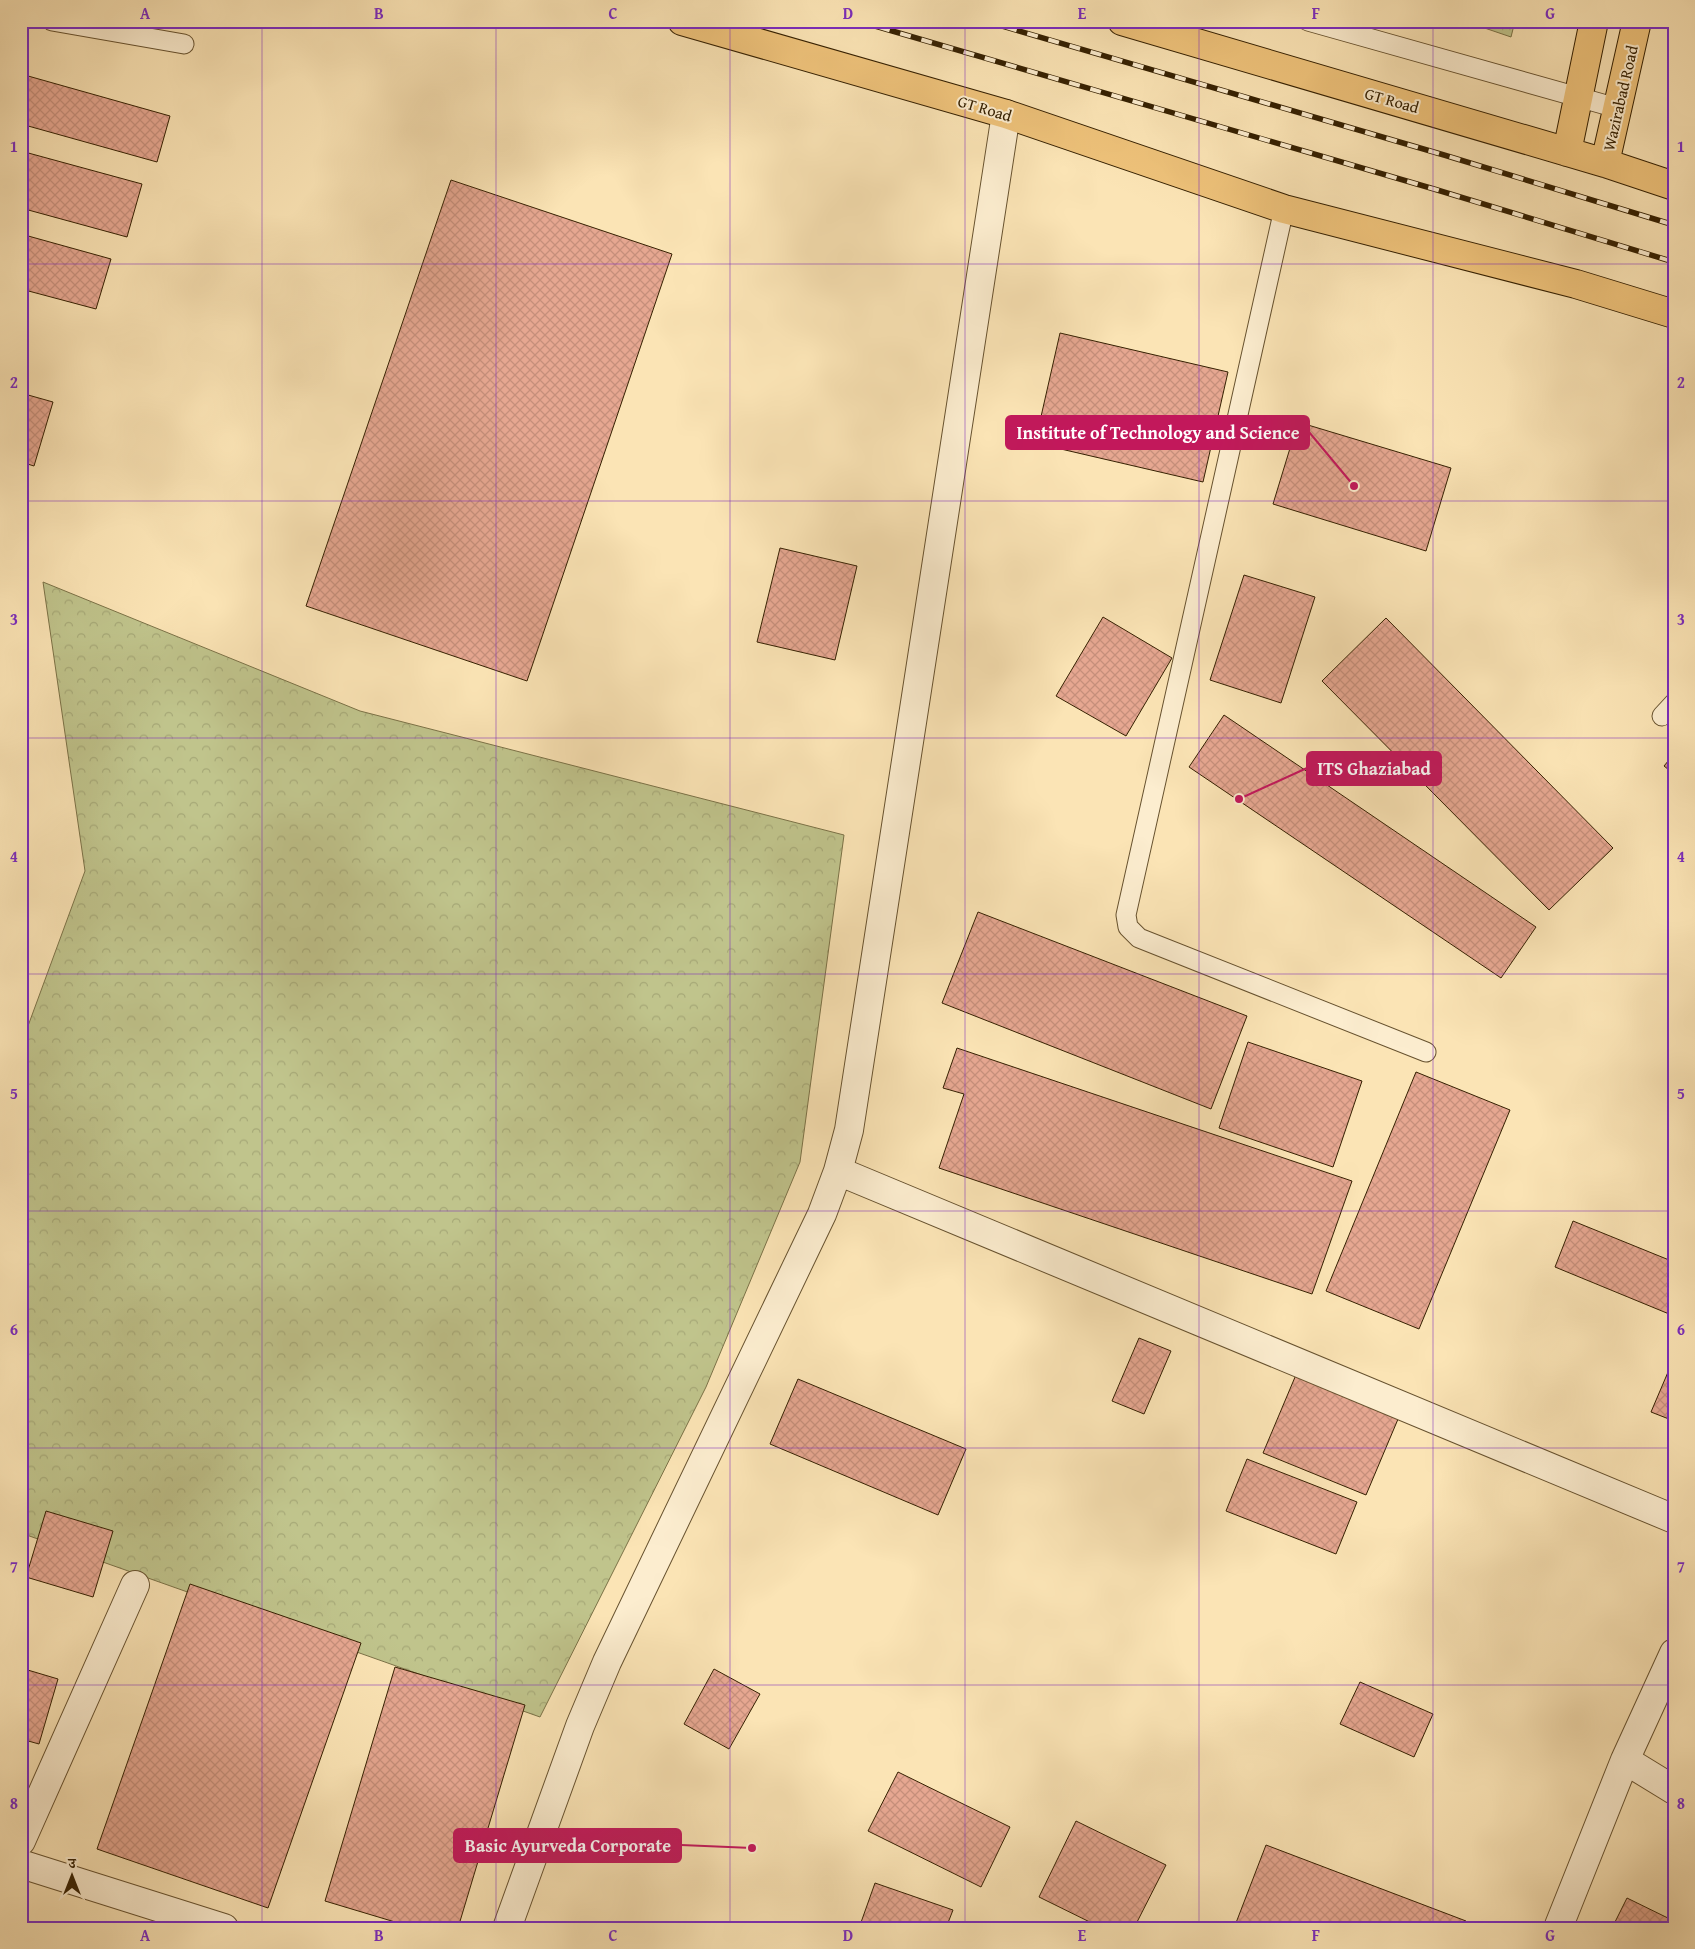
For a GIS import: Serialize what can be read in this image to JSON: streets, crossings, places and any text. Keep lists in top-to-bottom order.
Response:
{
  "streets": {
    "highway": ["Wazirabad Road", "GT Road"]
  },
  "crossings": [
    ["Wazirabad Road", "GT Road"]
  ],
  "places": ["Institute of Technology and Science", "ITS Ghaziabad", "Basic Ayurveda Corporate"],
  "north": "top",
  "grid": {
    "columns": [
      "A",
      "B",
      "C",
      "D",
      "E",
      "F",
      "G"
    ],
    "rows": [
      "1",
      "2",
      "3",
      "4",
      "5",
      "6",
      "7",
      "8"
    ]
  }
}
